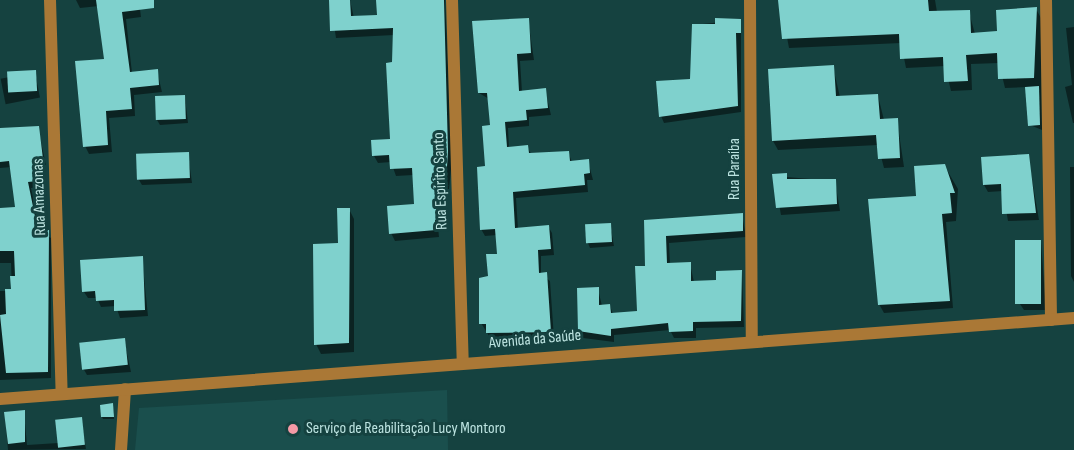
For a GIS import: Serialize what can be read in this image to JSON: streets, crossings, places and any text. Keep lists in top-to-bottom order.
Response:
{
  "streets": {
    "street": [
      "Rua Paraíba",
      "Rua Espírito Santo",
      "Rua Amazonas",
      "Avenida da Saúde"
    ]
  },
  "crossings": [
    ["Rua Paraíba", "Avenida da Saúde"],
    ["Rua Espírito Santo", "Avenida da Saúde"],
    ["Rua Amazonas", "Avenida da Saúde"]
  ],
  "places": ["Serviço de Reabilitação Lucy Montoro"]
}
